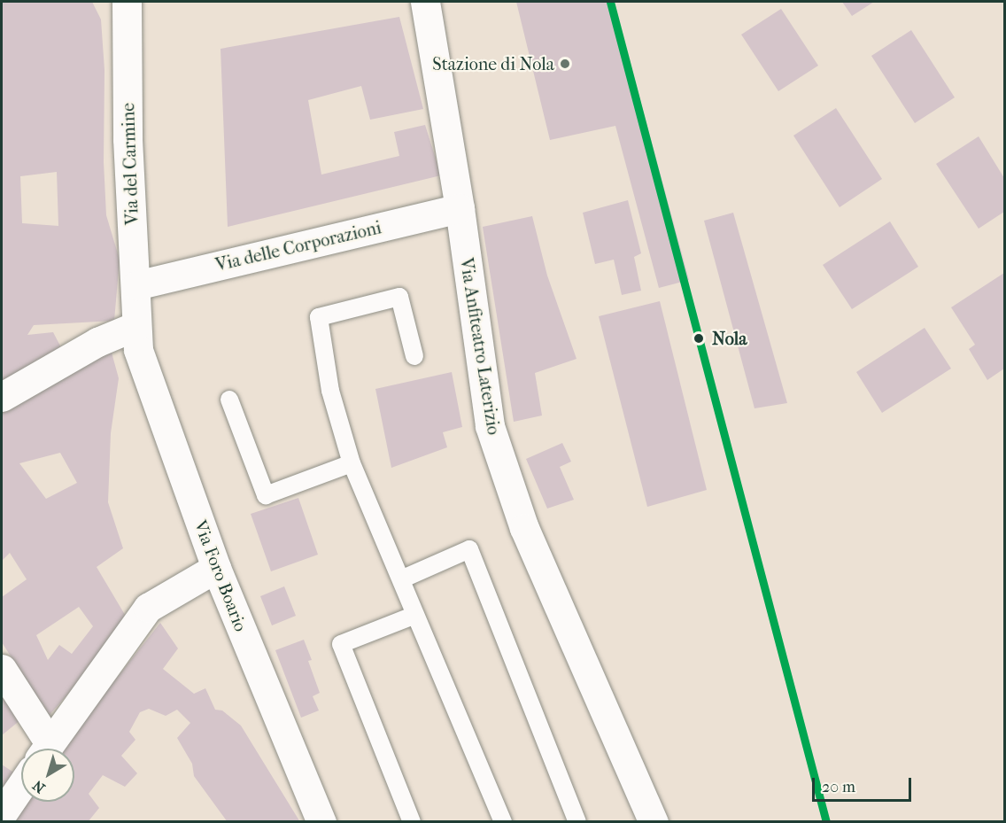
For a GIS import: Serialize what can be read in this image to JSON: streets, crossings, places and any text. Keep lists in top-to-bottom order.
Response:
{
  "streets": {
    "street": [
      "Via del Carmine",
      "Via delle Corporazioni",
      "Via Anfiteatro Laterizio",
      "Via Foro Boario"
    ]
  },
  "crossings": [
    ["Via del Carmine", "Via delle Corporazioni"],
    ["Via del Carmine", "Via Foro Boario"],
    ["Via delle Corporazioni", "Via Anfiteatro Laterizio"]
  ],
  "places": ["Stazione di Nola", "Nola"],
  "scale_bar": "20 m",
  "north": "bottom left"
}
